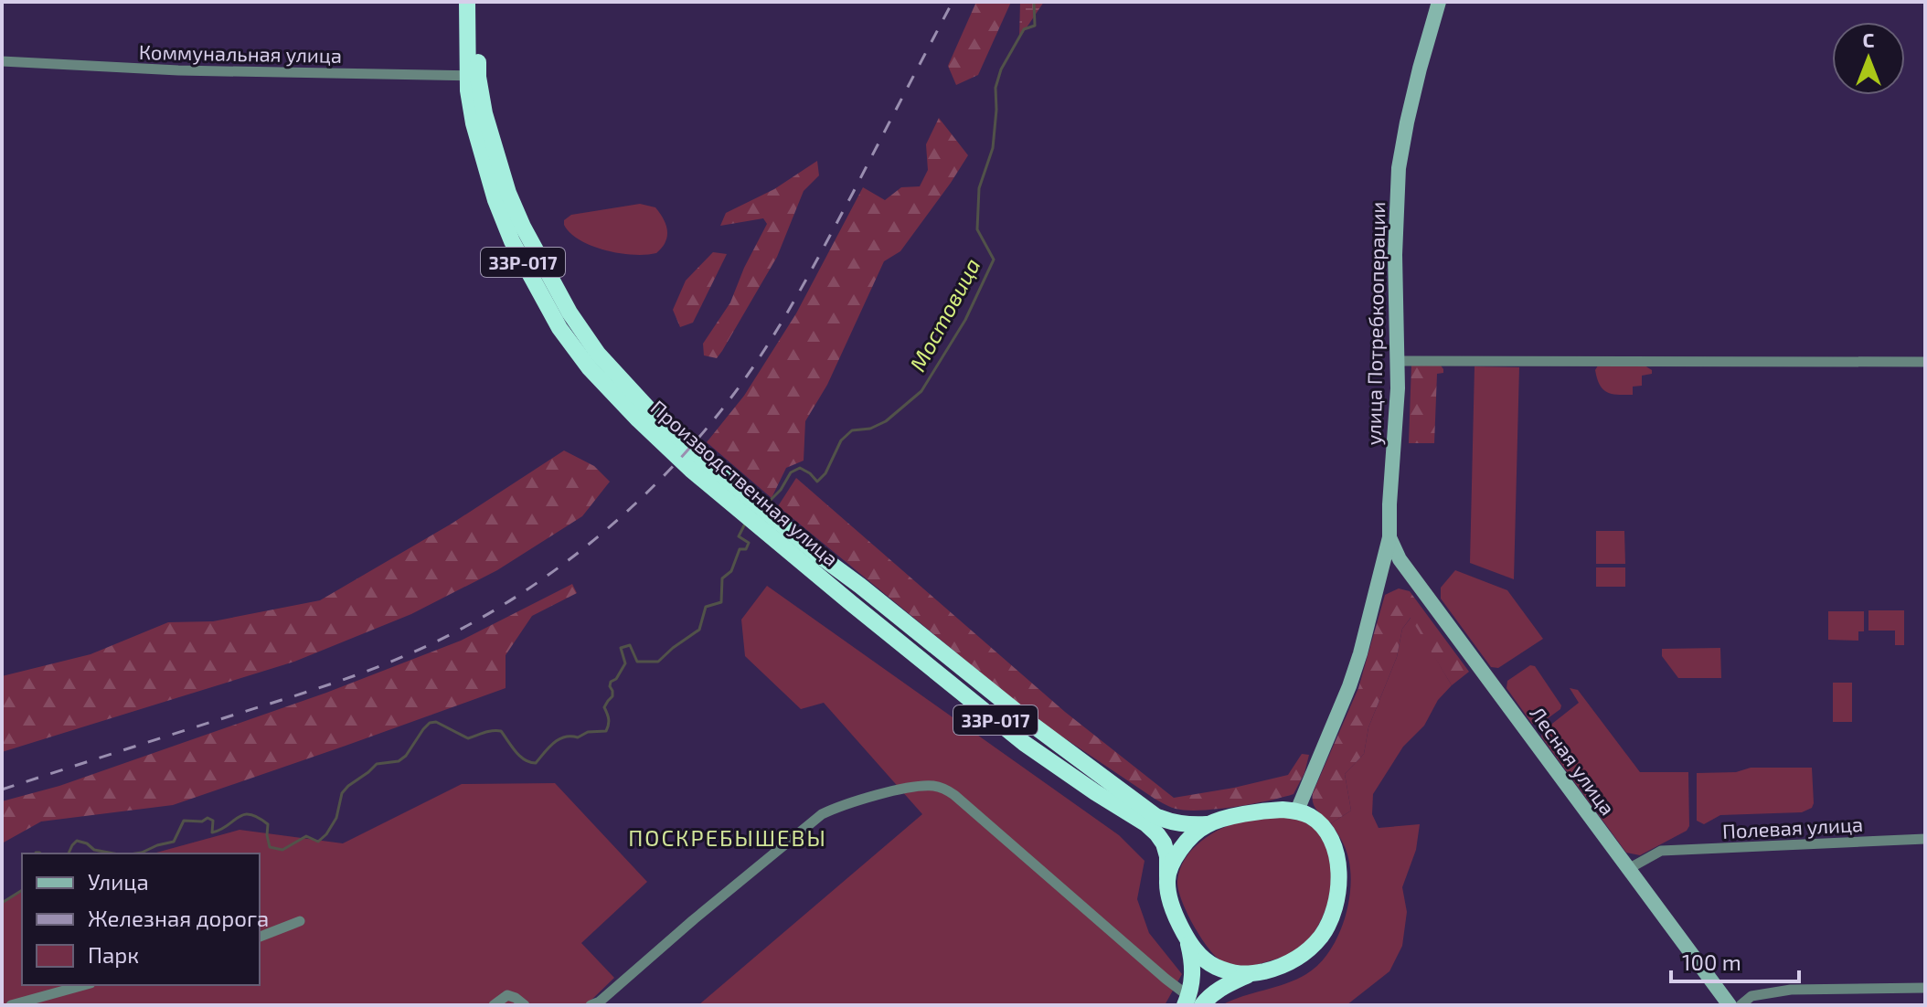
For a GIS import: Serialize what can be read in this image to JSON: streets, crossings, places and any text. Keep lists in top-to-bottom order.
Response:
{
  "streets": {
    "highway": ["33Р-017", "Производственная улица"],
    "main road": ["улица Потребкооперации", "Лесная улица"],
    "street": ["Коммунальная улица", "Полевая улица"]
  },
  "crossings": [
    ["Коммунальная улица", "Производственная улица"],
    ["33Р-017", "улица Потребкооперации"],
    ["33Р-017", "Производственная улица"],
    ["улица Потребкооперации", "Производственная улица"],
    ["улица Потребкооперации", "Лесная улица"],
    ["Лесная улица", "Полевая улица"]
  ],
  "districts": ["ПОСКРЕБЫШЕВЫ"],
  "water": ["Мостовица"],
  "legend": ["Улица", "Железная дорога", "Парк"],
  "scale_bar": "100 m",
  "north": "top"
}
